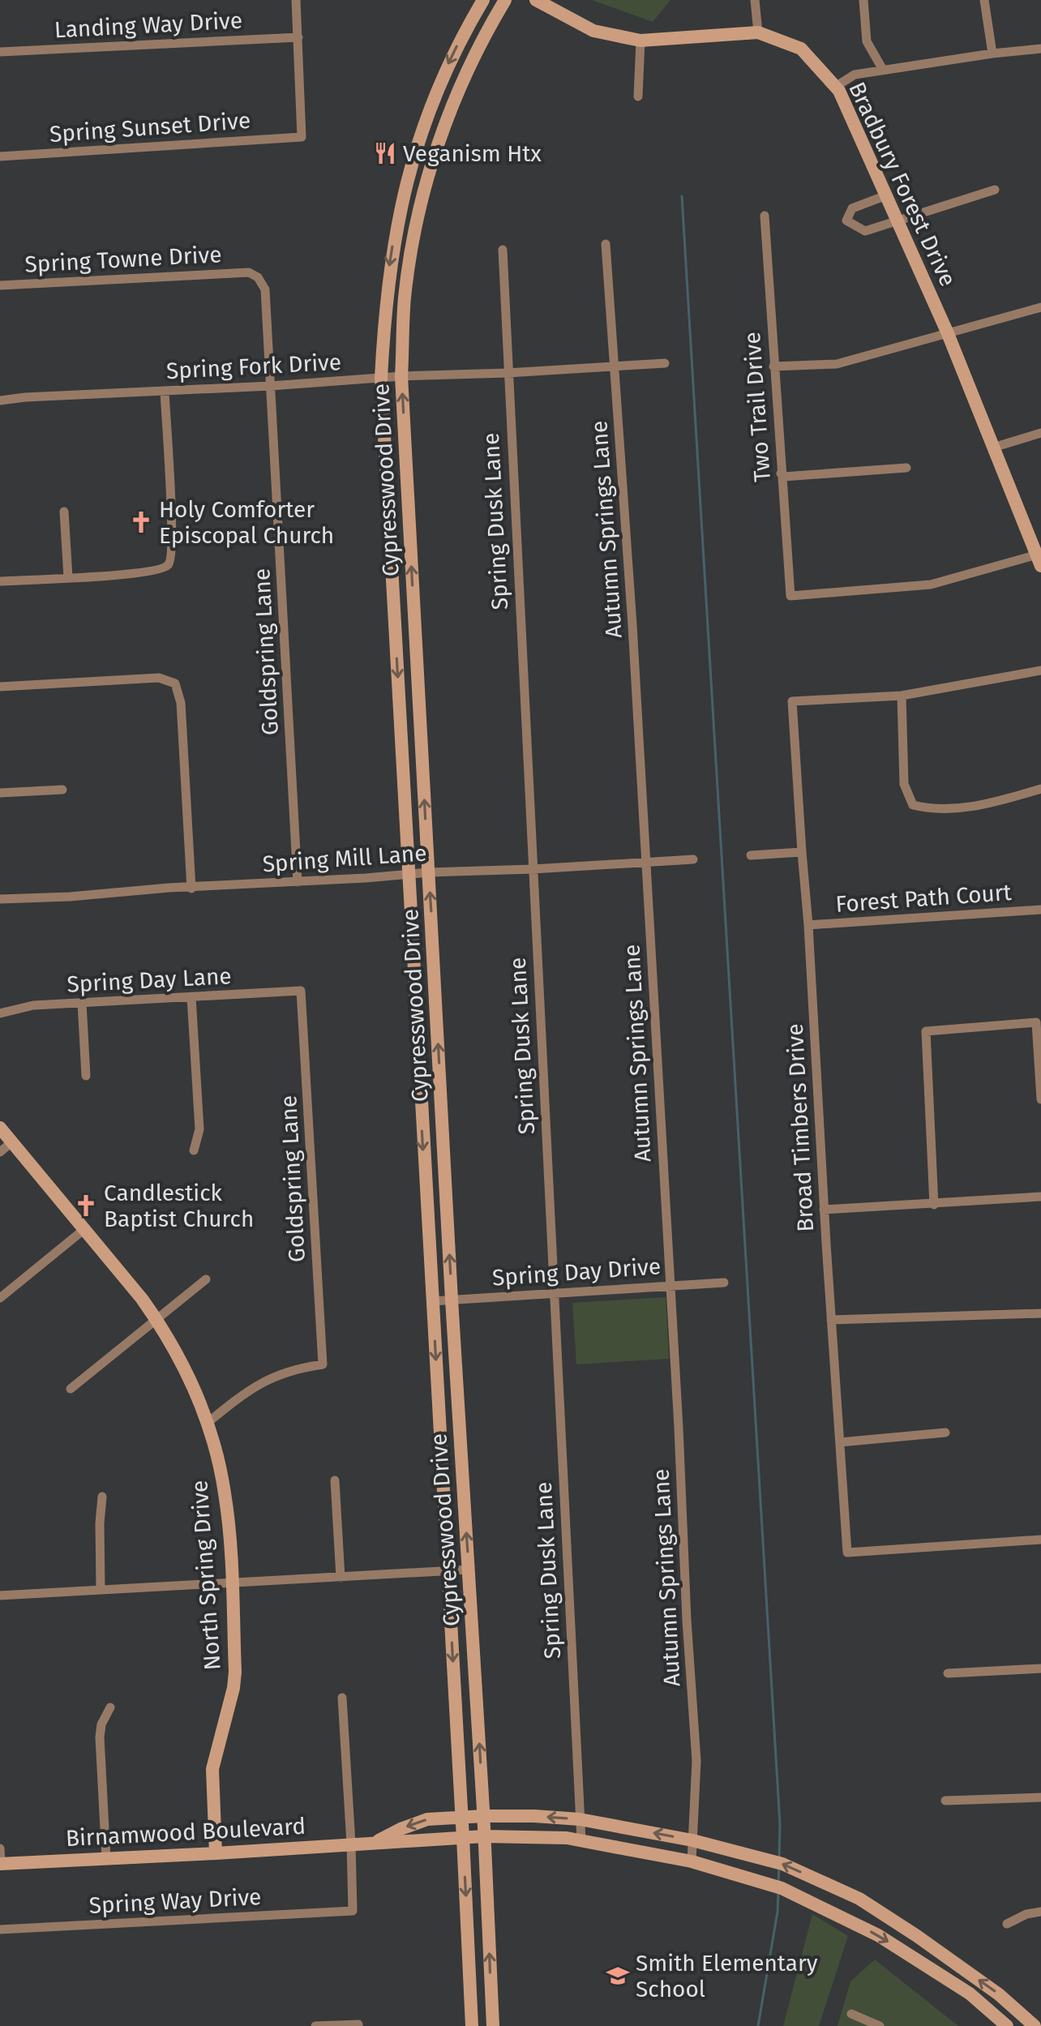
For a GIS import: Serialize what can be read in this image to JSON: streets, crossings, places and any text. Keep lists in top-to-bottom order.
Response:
{
  "streets": {
    "main road": [
      "Bradbury Forest Drive",
      "Cypresswood Drive",
      "North Spring Drive",
      "Birnamwood Boulevard"
    ],
    "street": [
      "Landing Way Drive",
      "Spring Sunset Drive",
      "Spring Towne Drive",
      "Spring Fork Drive",
      "Two Trail Drive",
      "Spring Dusk Lane",
      "Autumn Springs Lane",
      "Goldspring Lane",
      "Spring Mill Lane",
      "Forest Path Court",
      "Spring Day Lane",
      "Broad Timbers Drive",
      "Spring Day Drive",
      "Spring Way Drive"
    ]
  },
  "crossings": [
    ["Landing Way Drive", "Spring Sunset Drive"],
    ["Bradbury Forest Drive", "Two Trail Drive"],
    ["Spring Towne Drive", "Goldspring Lane"],
    ["Spring Fork Drive", "Cypresswood Drive"],
    ["Spring Fork Drive", "Spring Dusk Lane"],
    ["Spring Fork Drive", "Autumn Springs Lane"],
    ["Spring Fork Drive", "Goldspring Lane"],
    ["Cypresswood Drive", "Spring Mill Lane"],
    ["Cypresswood Drive", "Spring Day Drive"],
    ["Cypresswood Drive", "Birnamwood Boulevard"],
    ["Spring Dusk Lane", "Spring Mill Lane"],
    ["Spring Dusk Lane", "Spring Day Drive"],
    ["Spring Dusk Lane", "Birnamwood Boulevard"],
    ["Autumn Springs Lane", "Spring Mill Lane"],
    ["Autumn Springs Lane", "Spring Day Drive"],
    ["Autumn Springs Lane", "Birnamwood Boulevard"],
    ["Goldspring Lane", "Spring Mill Lane"],
    ["Goldspring Lane", "Spring Day Lane"],
    ["Goldspring Lane", "North Spring Drive"],
    ["Forest Path Court", "Broad Timbers Drive"],
    ["North Spring Drive", "Birnamwood Boulevard"],
    ["Birnamwood Boulevard", "Spring Way Drive"]
  ],
  "places": {
    "restaurant": ["Veganism Htx"],
    "church": ["Holy Comforter Episcopal Church", "Candlestick Baptist Church"],
    "school or university": ["Smith Elementary School"]
  }
}
